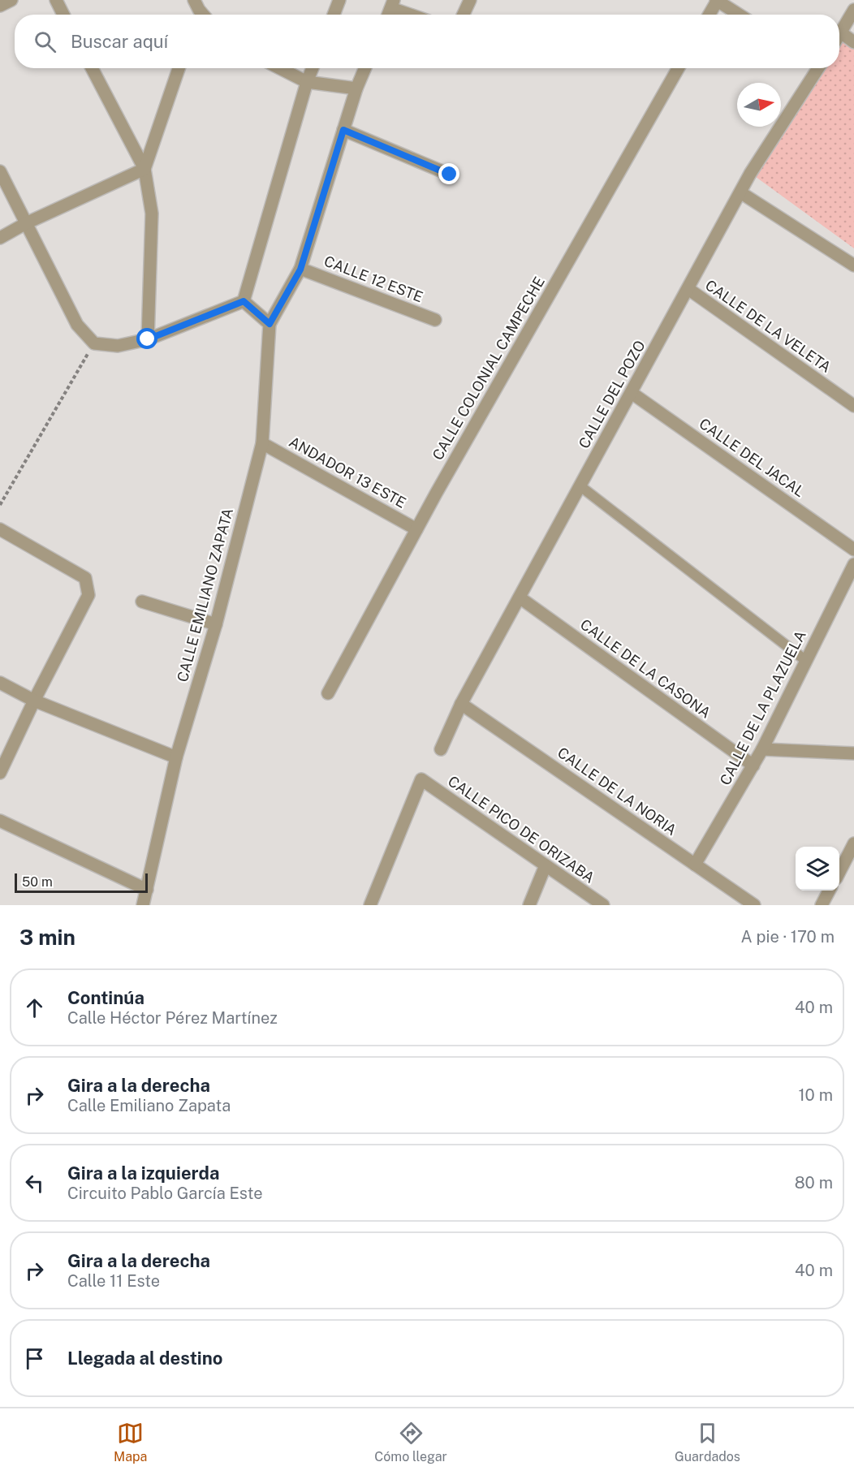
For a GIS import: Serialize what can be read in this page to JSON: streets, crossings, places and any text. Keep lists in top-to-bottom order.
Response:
{
  "streets": {
    "street": [
      "CALLE 12 ESTE",
      "CALLE DE LA VELETA",
      "CALLE COLONIAL CAMPECHE",
      "CALLE DEL POZO",
      "CALLE DEL JACAL",
      "ANDADOR 13 ESTE",
      "CALLE EMILIANO ZAPATA",
      "CALLE DE LA CASONA",
      "CALLE DE LA PLAZUELA",
      "CALLE DE LA NORIA",
      "CALLE PICO DE ORIZABA"
    ]
  },
  "crossings": [
    ["CALLE DE LA VELETA", "CALLE DEL POZO"],
    ["CALLE COLONIAL CAMPECHE", "ANDADOR 13 ESTE"],
    ["CALLE DEL POZO", "CALLE DEL JACAL"],
    ["CALLE DEL POZO", "CALLE DE LA CASONA"],
    ["CALLE DEL POZO", "CALLE DE LA NORIA"],
    ["ANDADOR 13 ESTE", "CALLE EMILIANO ZAPATA"],
    ["CALLE DE LA CASONA", "CALLE DE LA PLAZUELA"],
    ["CALLE DE LA PLAZUELA", "CALLE DE LA NORIA"]
  ],
  "scale_bar": "50 m",
  "north": "right",
  "page": {
    "search": "Buscar aquí",
    "scale": "50 m",
    "heading": ["3 min", "A pie · 170 m"],
    "list": [
      ["Continúa", "Calle Héctor Pérez Martínez", "40 m"],
      ["Gira a la derecha", "Calle Emiliano Zapata", "10 m"],
      ["Gira a la izquierda", "Circuito Pablo García Este", "80 m"],
      ["Gira a la derecha", "Calle 11 Este", "40 m"],
      "Llegada al destino"
    ],
    "nav": ["Mapa", "Cómo llegar", "Guardados"]
  }
}
